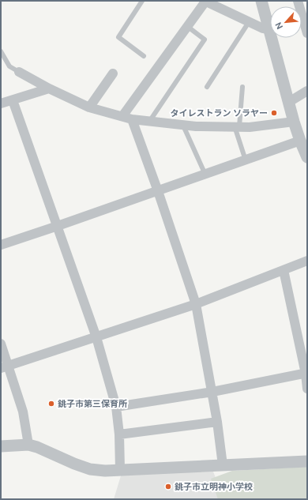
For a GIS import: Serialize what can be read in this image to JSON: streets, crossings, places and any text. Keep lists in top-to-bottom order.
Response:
{
  "places": ["タイレストラン ソラヤー", "銚子市第三保育所", "銚子市立明神小学校"],
  "north": "bottom left"
}
